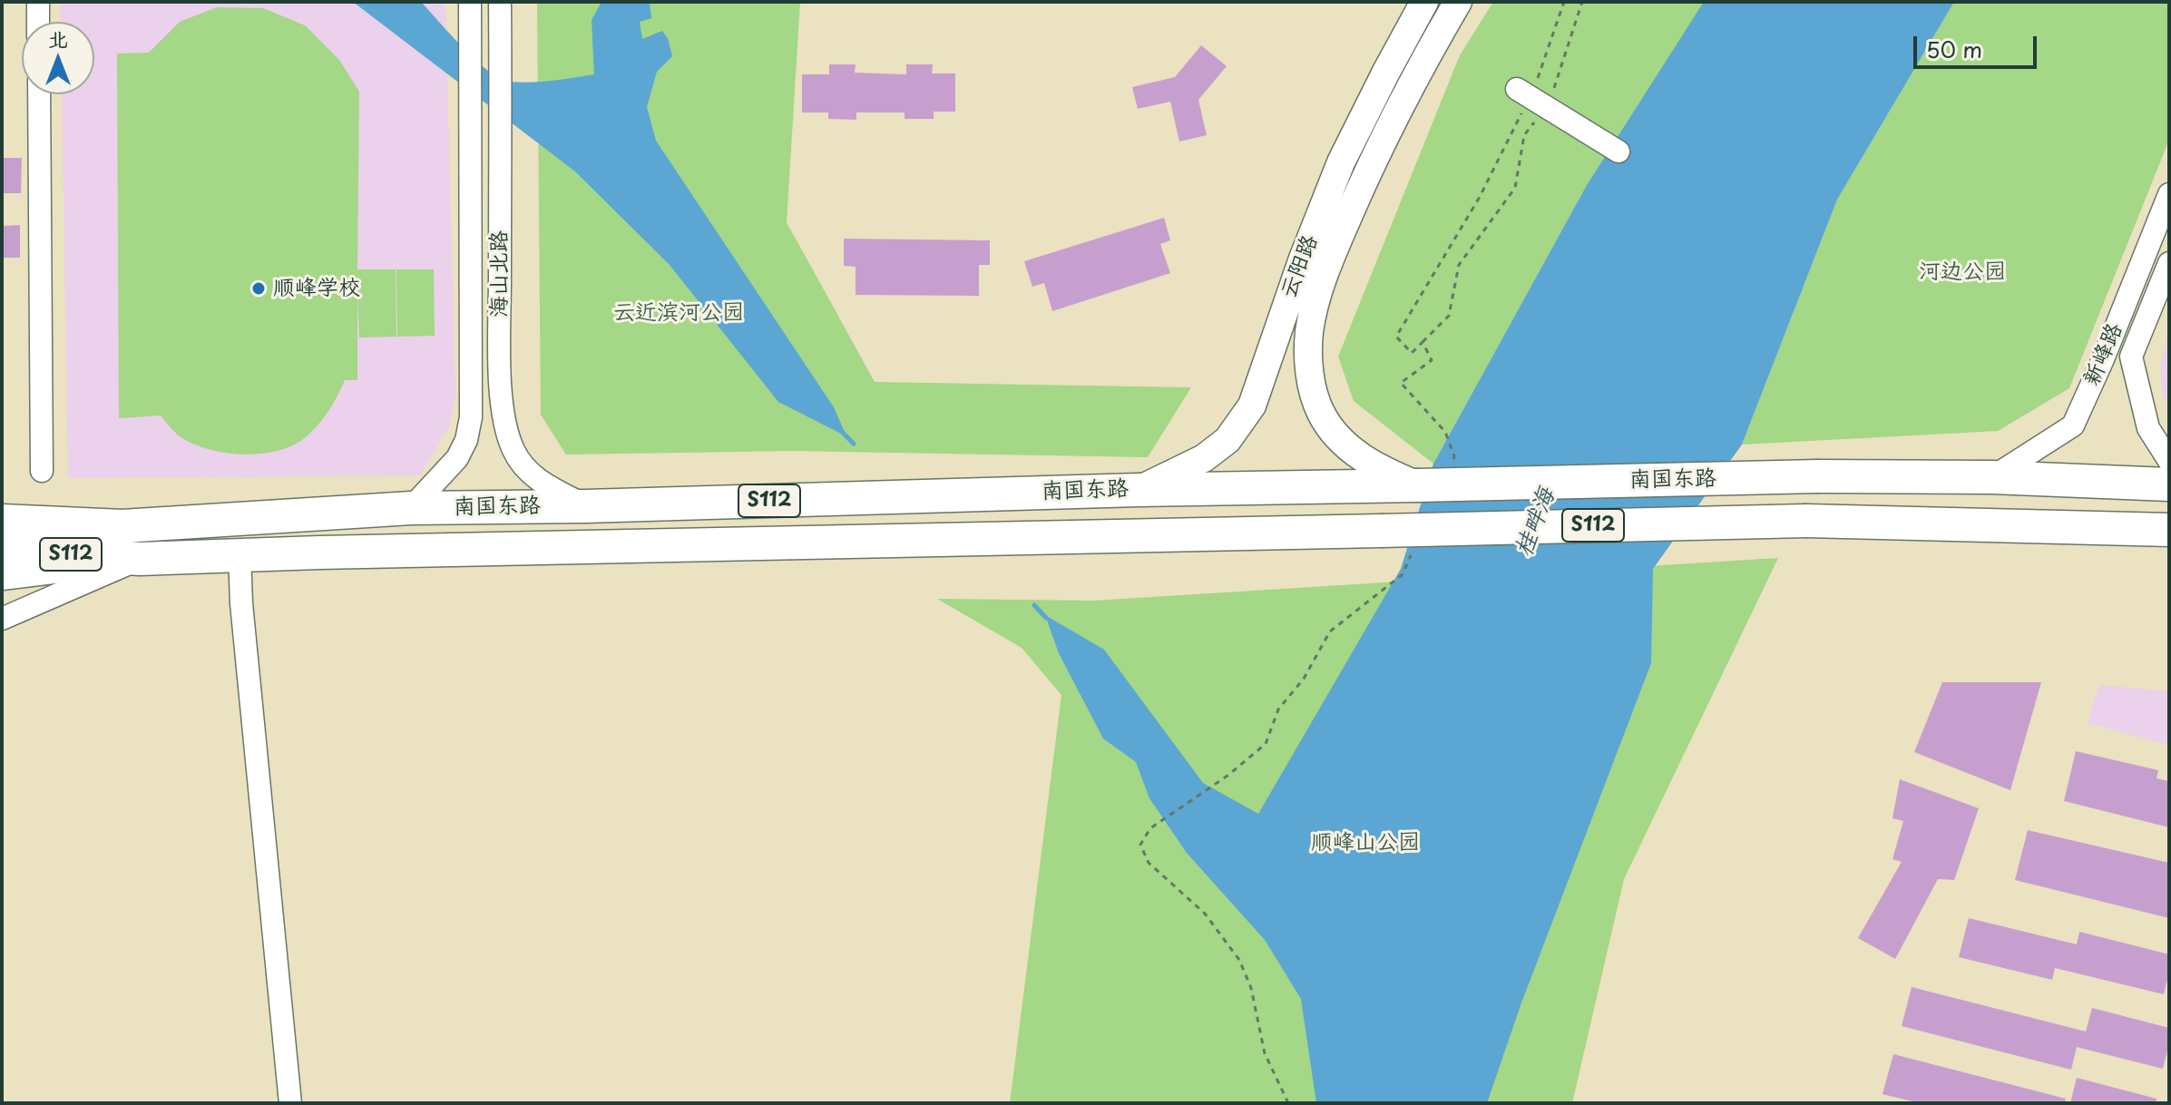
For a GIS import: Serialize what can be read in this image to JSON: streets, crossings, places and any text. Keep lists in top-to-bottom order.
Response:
{
  "streets": {
    "highway": ["南国东路", "S112"],
    "main road": ["云阳路"],
    "street": ["海山北路", "新峰路"]
  },
  "crossings": [
    ["云阳路", "南国东路"],
    ["海山北路", "南国东路"],
    ["新峰路", "南国东路"],
    ["南国东路", "S112"]
  ],
  "water": ["桂畔海"],
  "parks": ["河边公园", "云近滨河公园", "顺峰山公园"],
  "places": ["顺峰学校"],
  "scale_bar": "50 m",
  "north": "top"
}
